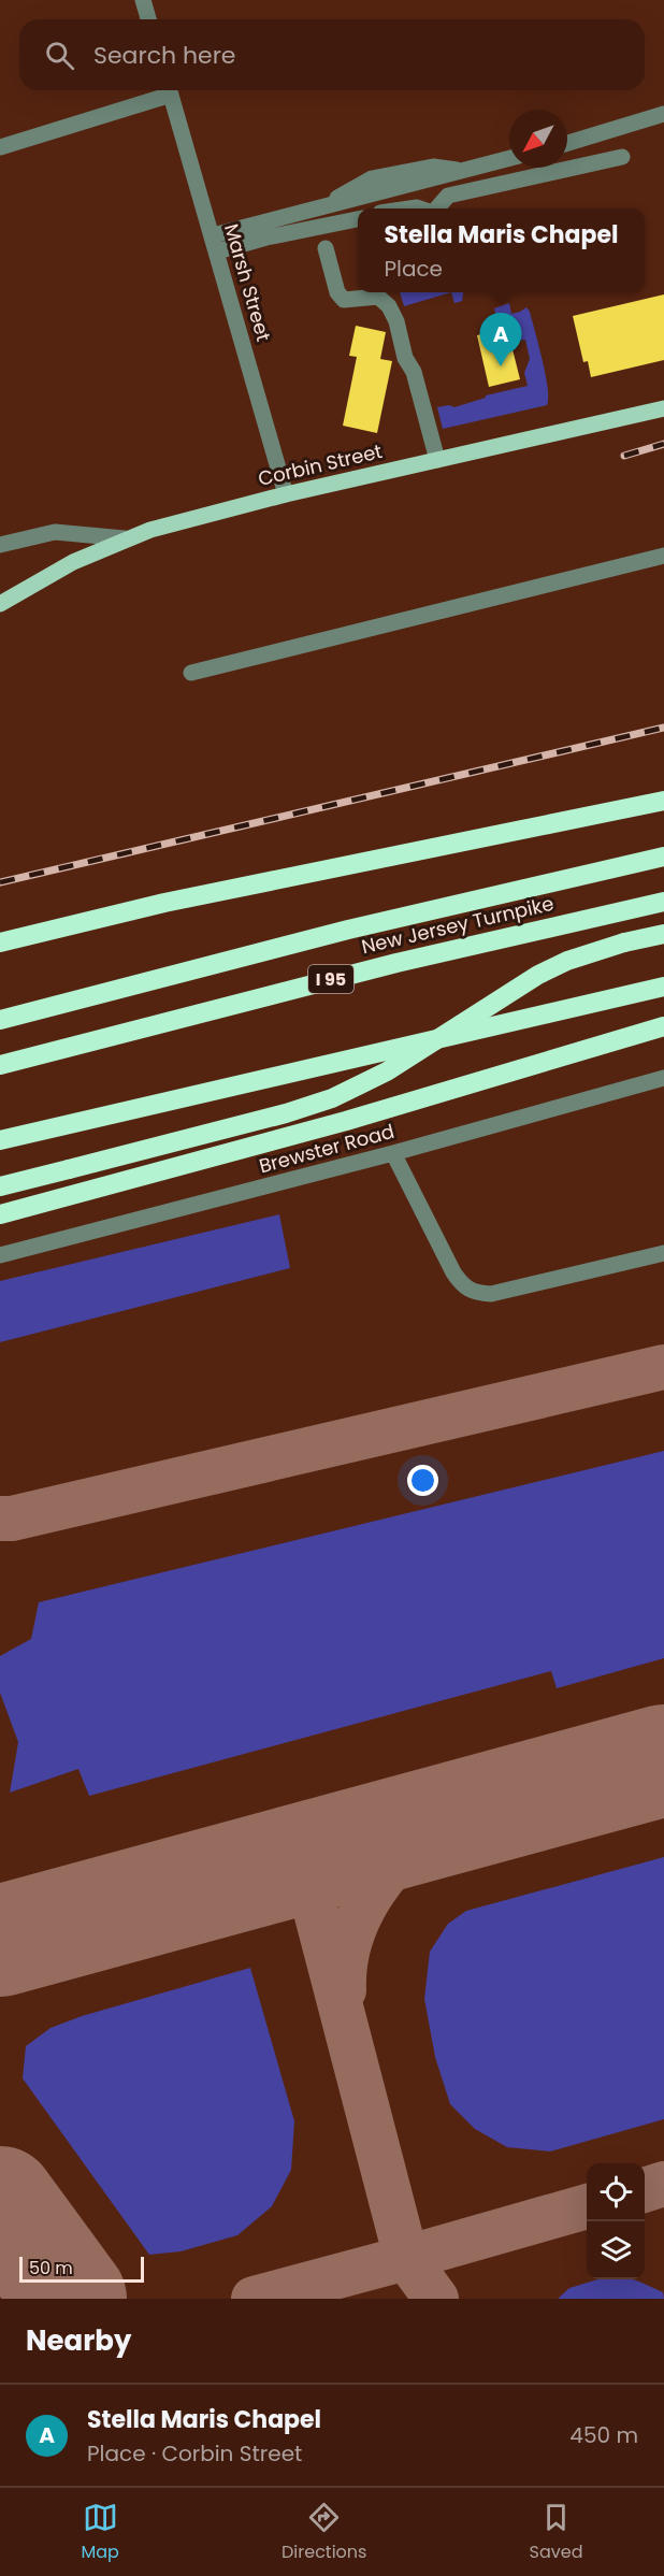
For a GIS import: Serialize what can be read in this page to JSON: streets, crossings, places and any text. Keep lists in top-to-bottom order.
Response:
{
  "streets": {
    "highway": ["New Jersey Turnpike", "I 95"],
    "main road": ["Corbin Street"],
    "street": ["Marsh Street", "Brewster Road"]
  },
  "crossings": [
    ["Marsh Street", "Corbin Street"]
  ],
  "scale_bar": "50 m",
  "north": "bottom left",
  "page": {
    "search": "Search here",
    "popup": ["Stella Maris Chapel", "Place"],
    "pins": "A",
    "scale": "50 m",
    "heading": "Nearby",
    "list": [
      {
        "mark": "A",
        "name": "Stella Maris Chapel",
        "note": "Place · Corbin Street",
        "value": "450 m"
      }
    ],
    "nav": ["Map", "Directions", "Saved"]
  }
}
